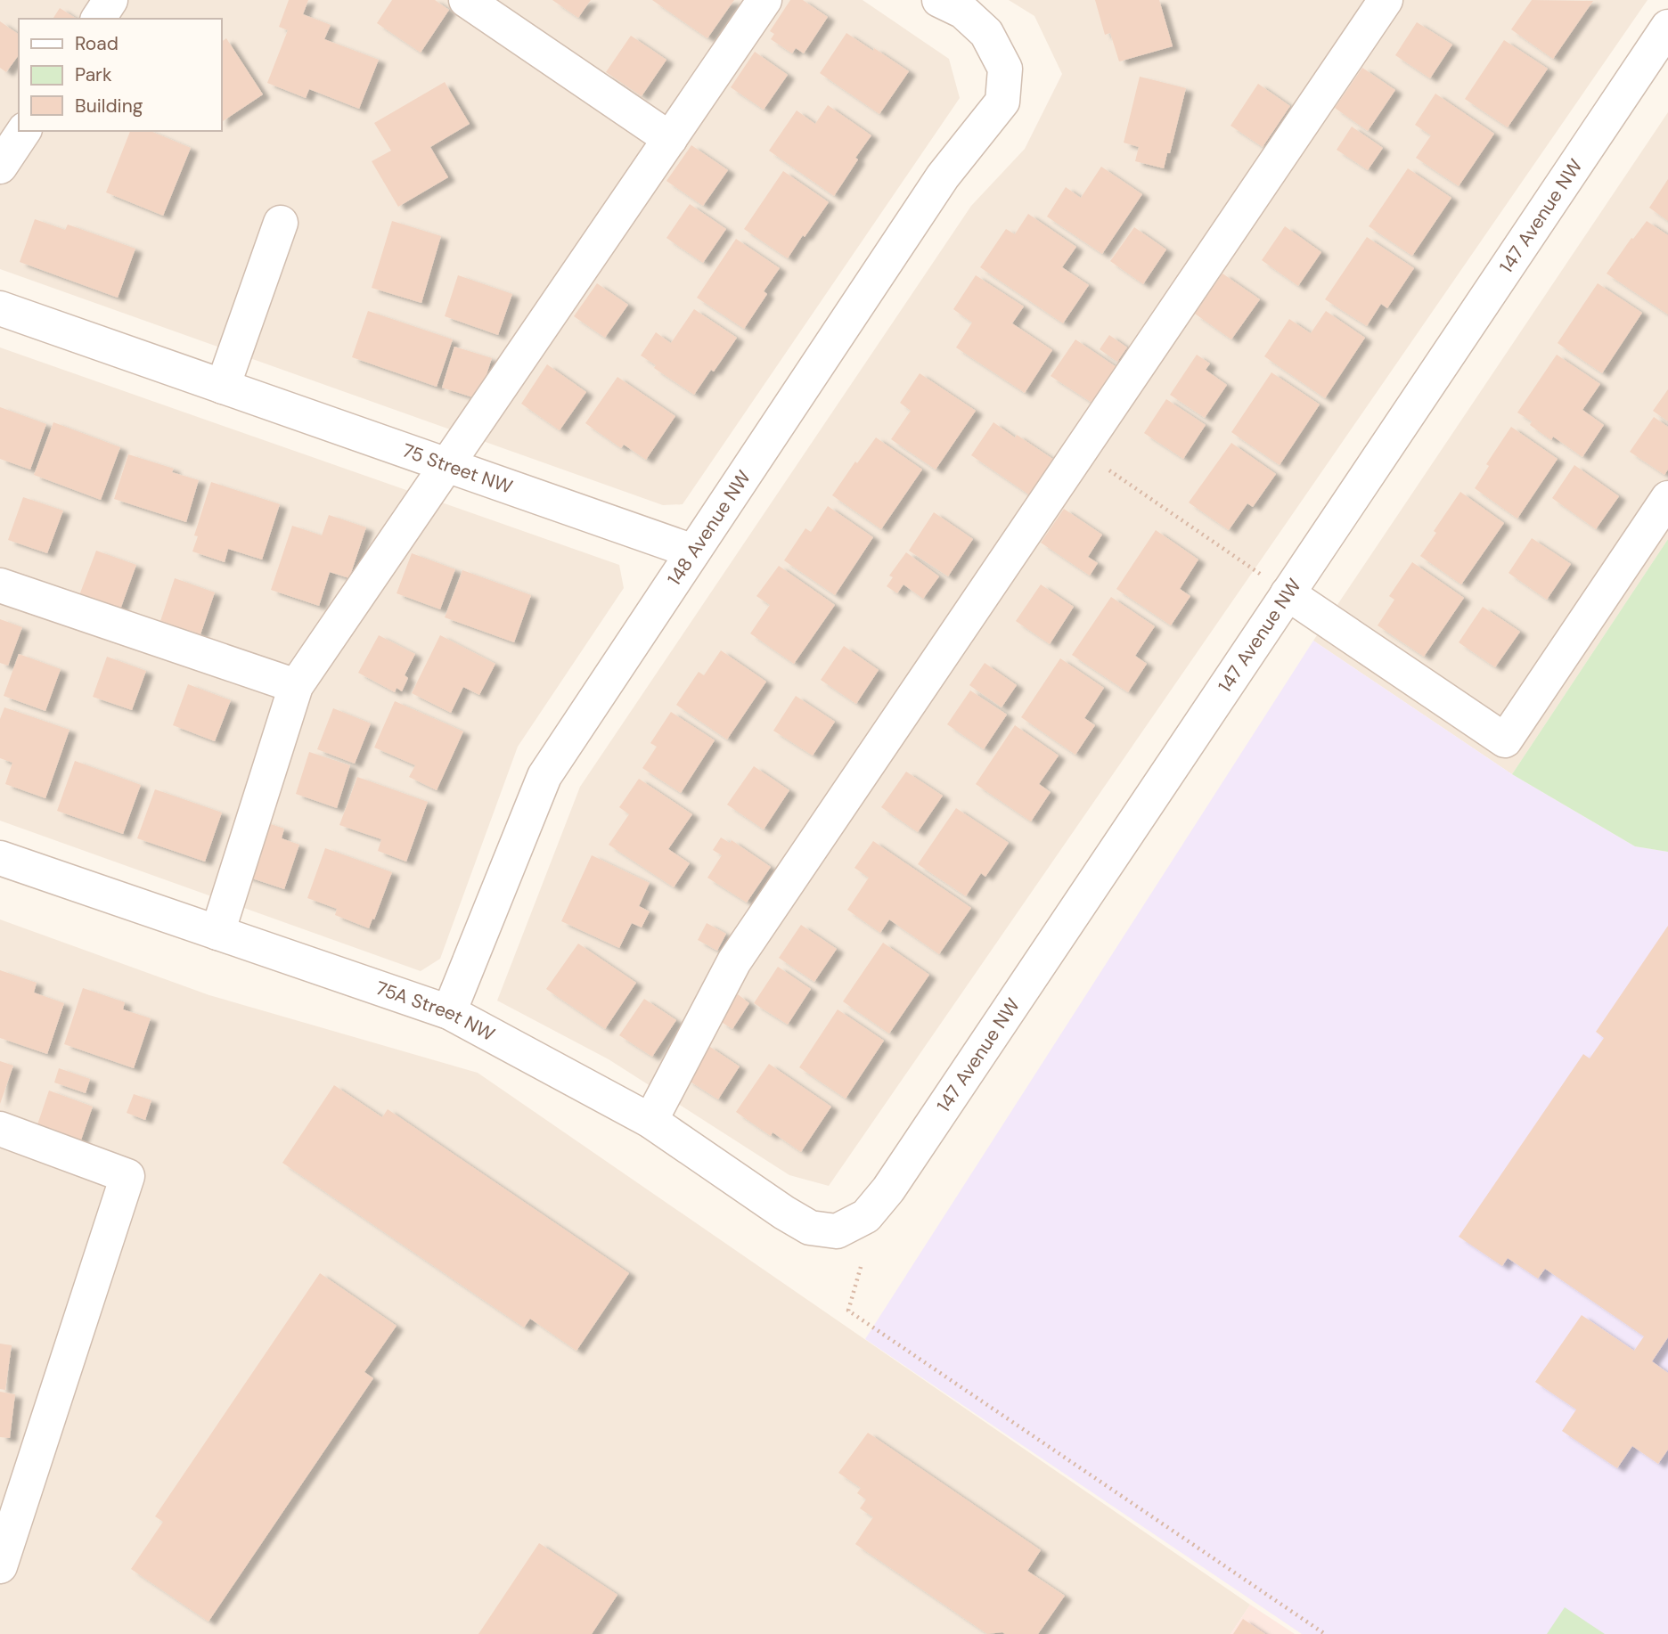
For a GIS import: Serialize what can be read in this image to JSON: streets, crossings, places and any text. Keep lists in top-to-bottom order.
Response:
{
  "streets": {
    "street": [
      "147 Avenue NW",
      "75 Street NW",
      "148 Avenue NW",
      "75A Street NW"
    ]
  },
  "crossings": [
    ["147 Avenue NW", "75A Street NW"],
    ["75 Street NW", "148 Avenue NW"],
    ["148 Avenue NW", "75A Street NW"]
  ],
  "legend": ["Road", "Park", "Building"]
}
